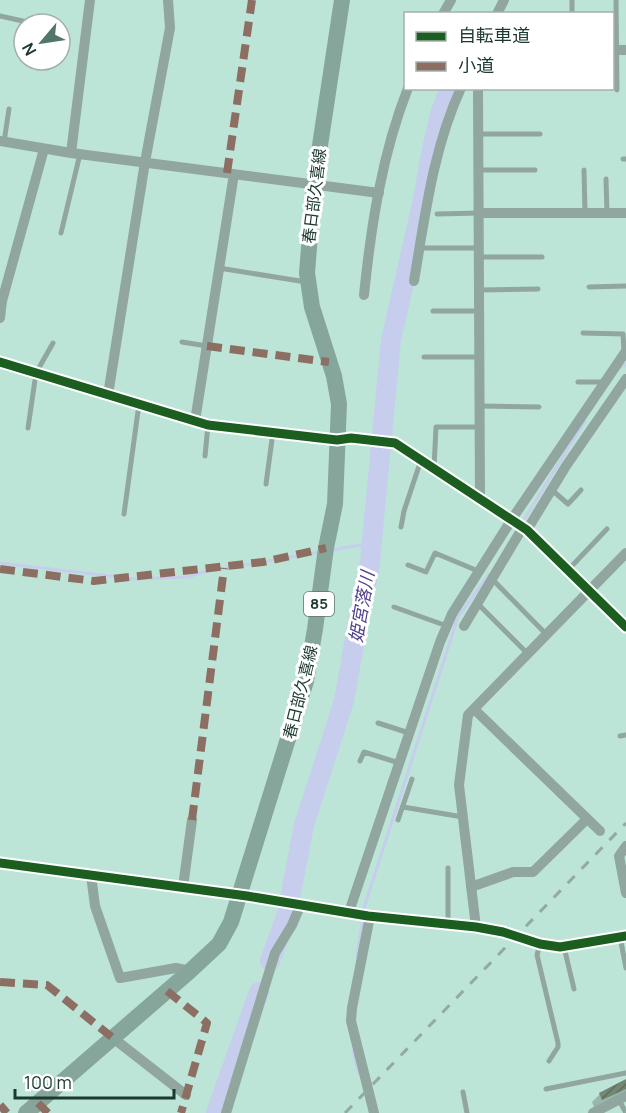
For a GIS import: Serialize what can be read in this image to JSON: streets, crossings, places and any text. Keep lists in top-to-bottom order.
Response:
{
  "streets": {
    "main road": ["春日部久喜線", "85"]
  },
  "water": ["姫宮落川"],
  "legend": ["自転車道", "小道"],
  "scale_bar": "100 m",
  "north": "bottom left"
}
